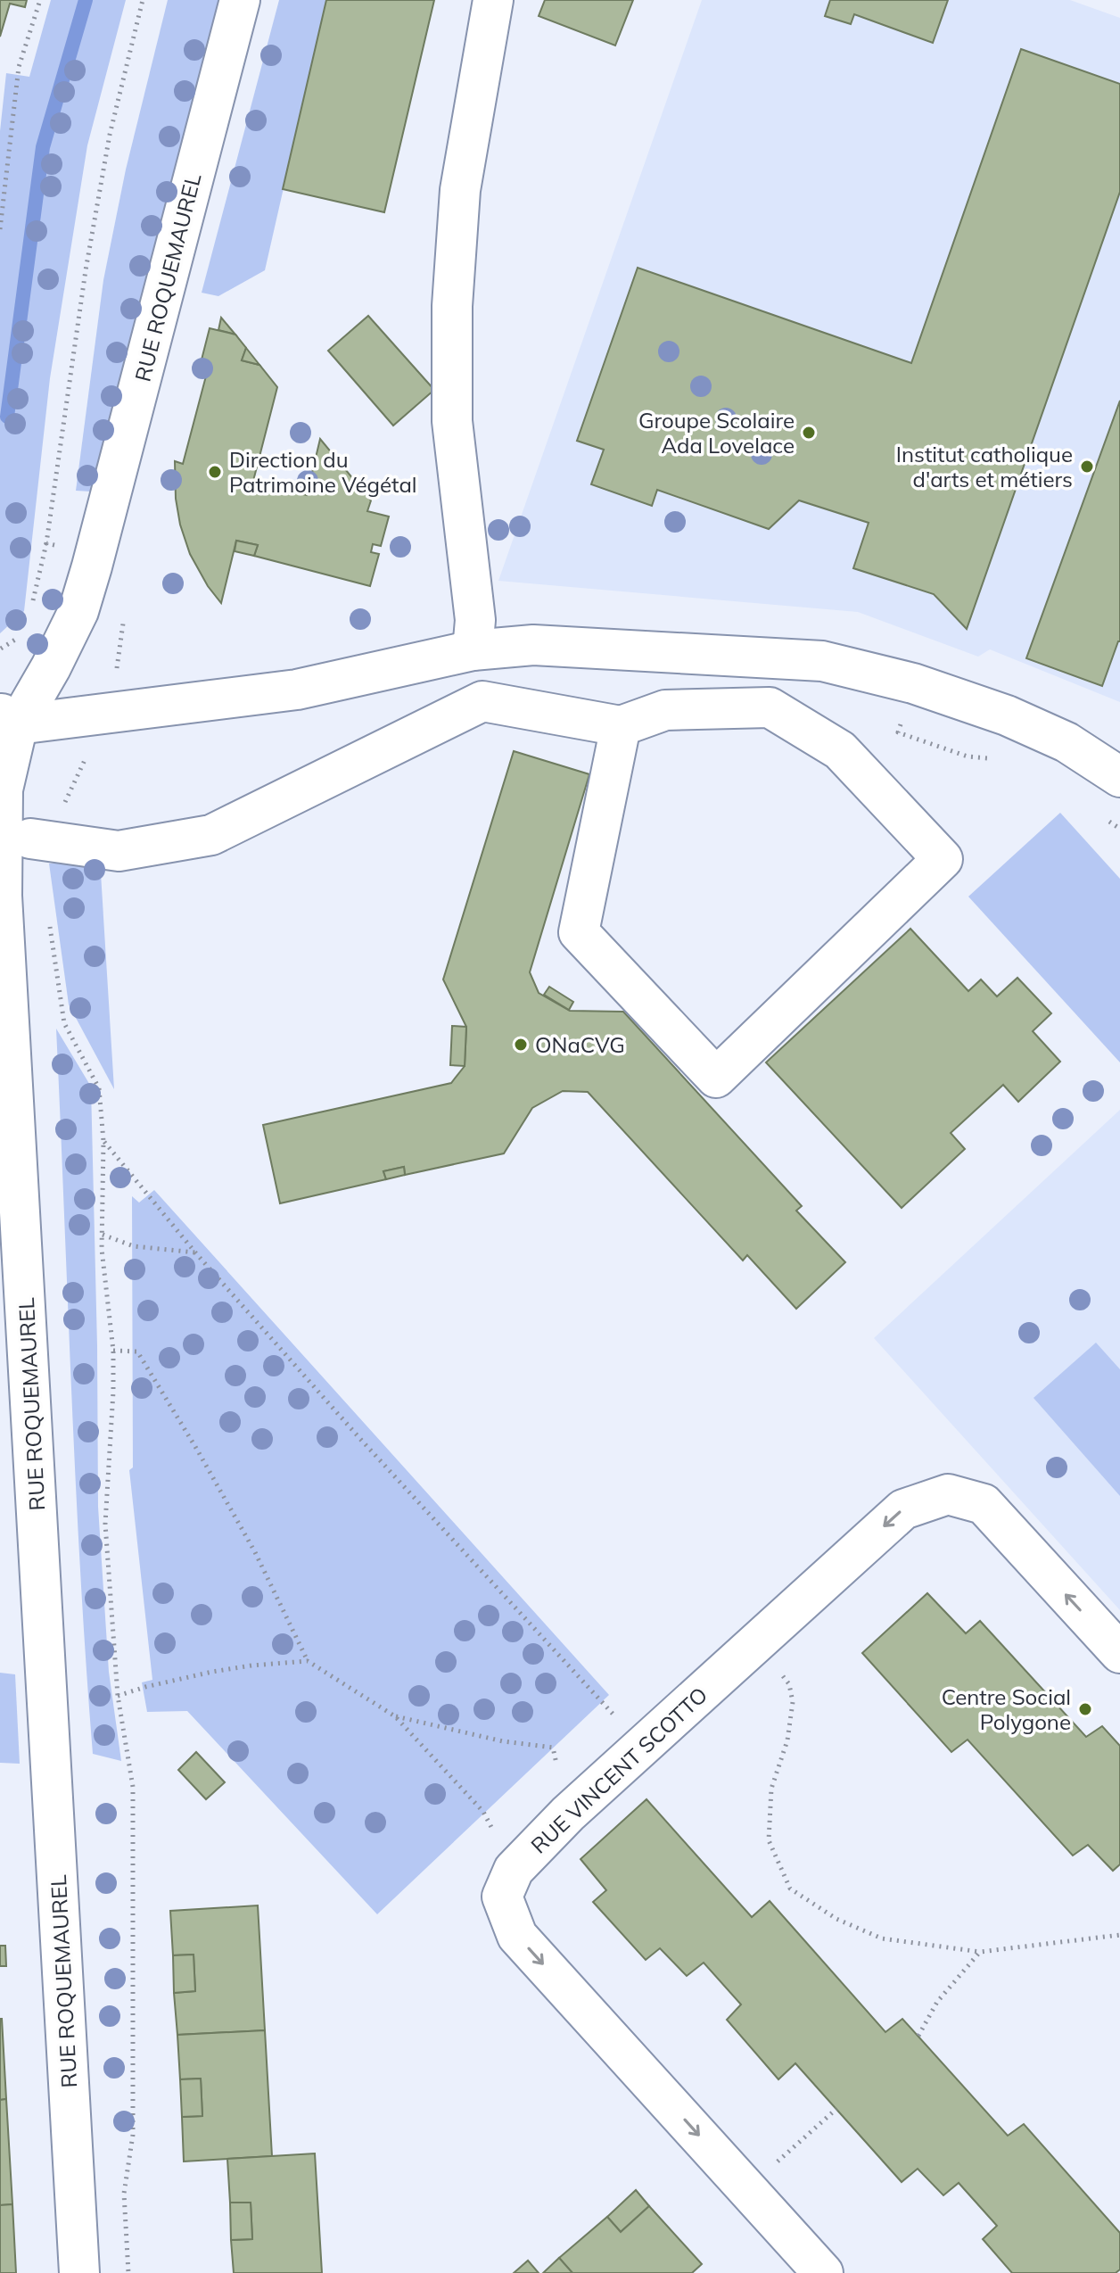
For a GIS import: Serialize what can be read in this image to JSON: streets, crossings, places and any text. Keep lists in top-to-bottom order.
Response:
{
  "streets": {
    "street": ["RUE ROQUEMAUREL", "RUE VINCENT SCOTTO"]
  },
  "places": [
    "Groupe Scolaire Ada Lovelace",
    "Institut catholique d'arts et métiers",
    "Direction du Patrimoine Végétal",
    "ONaCVG",
    "Centre Social Polygone"
  ]
}
